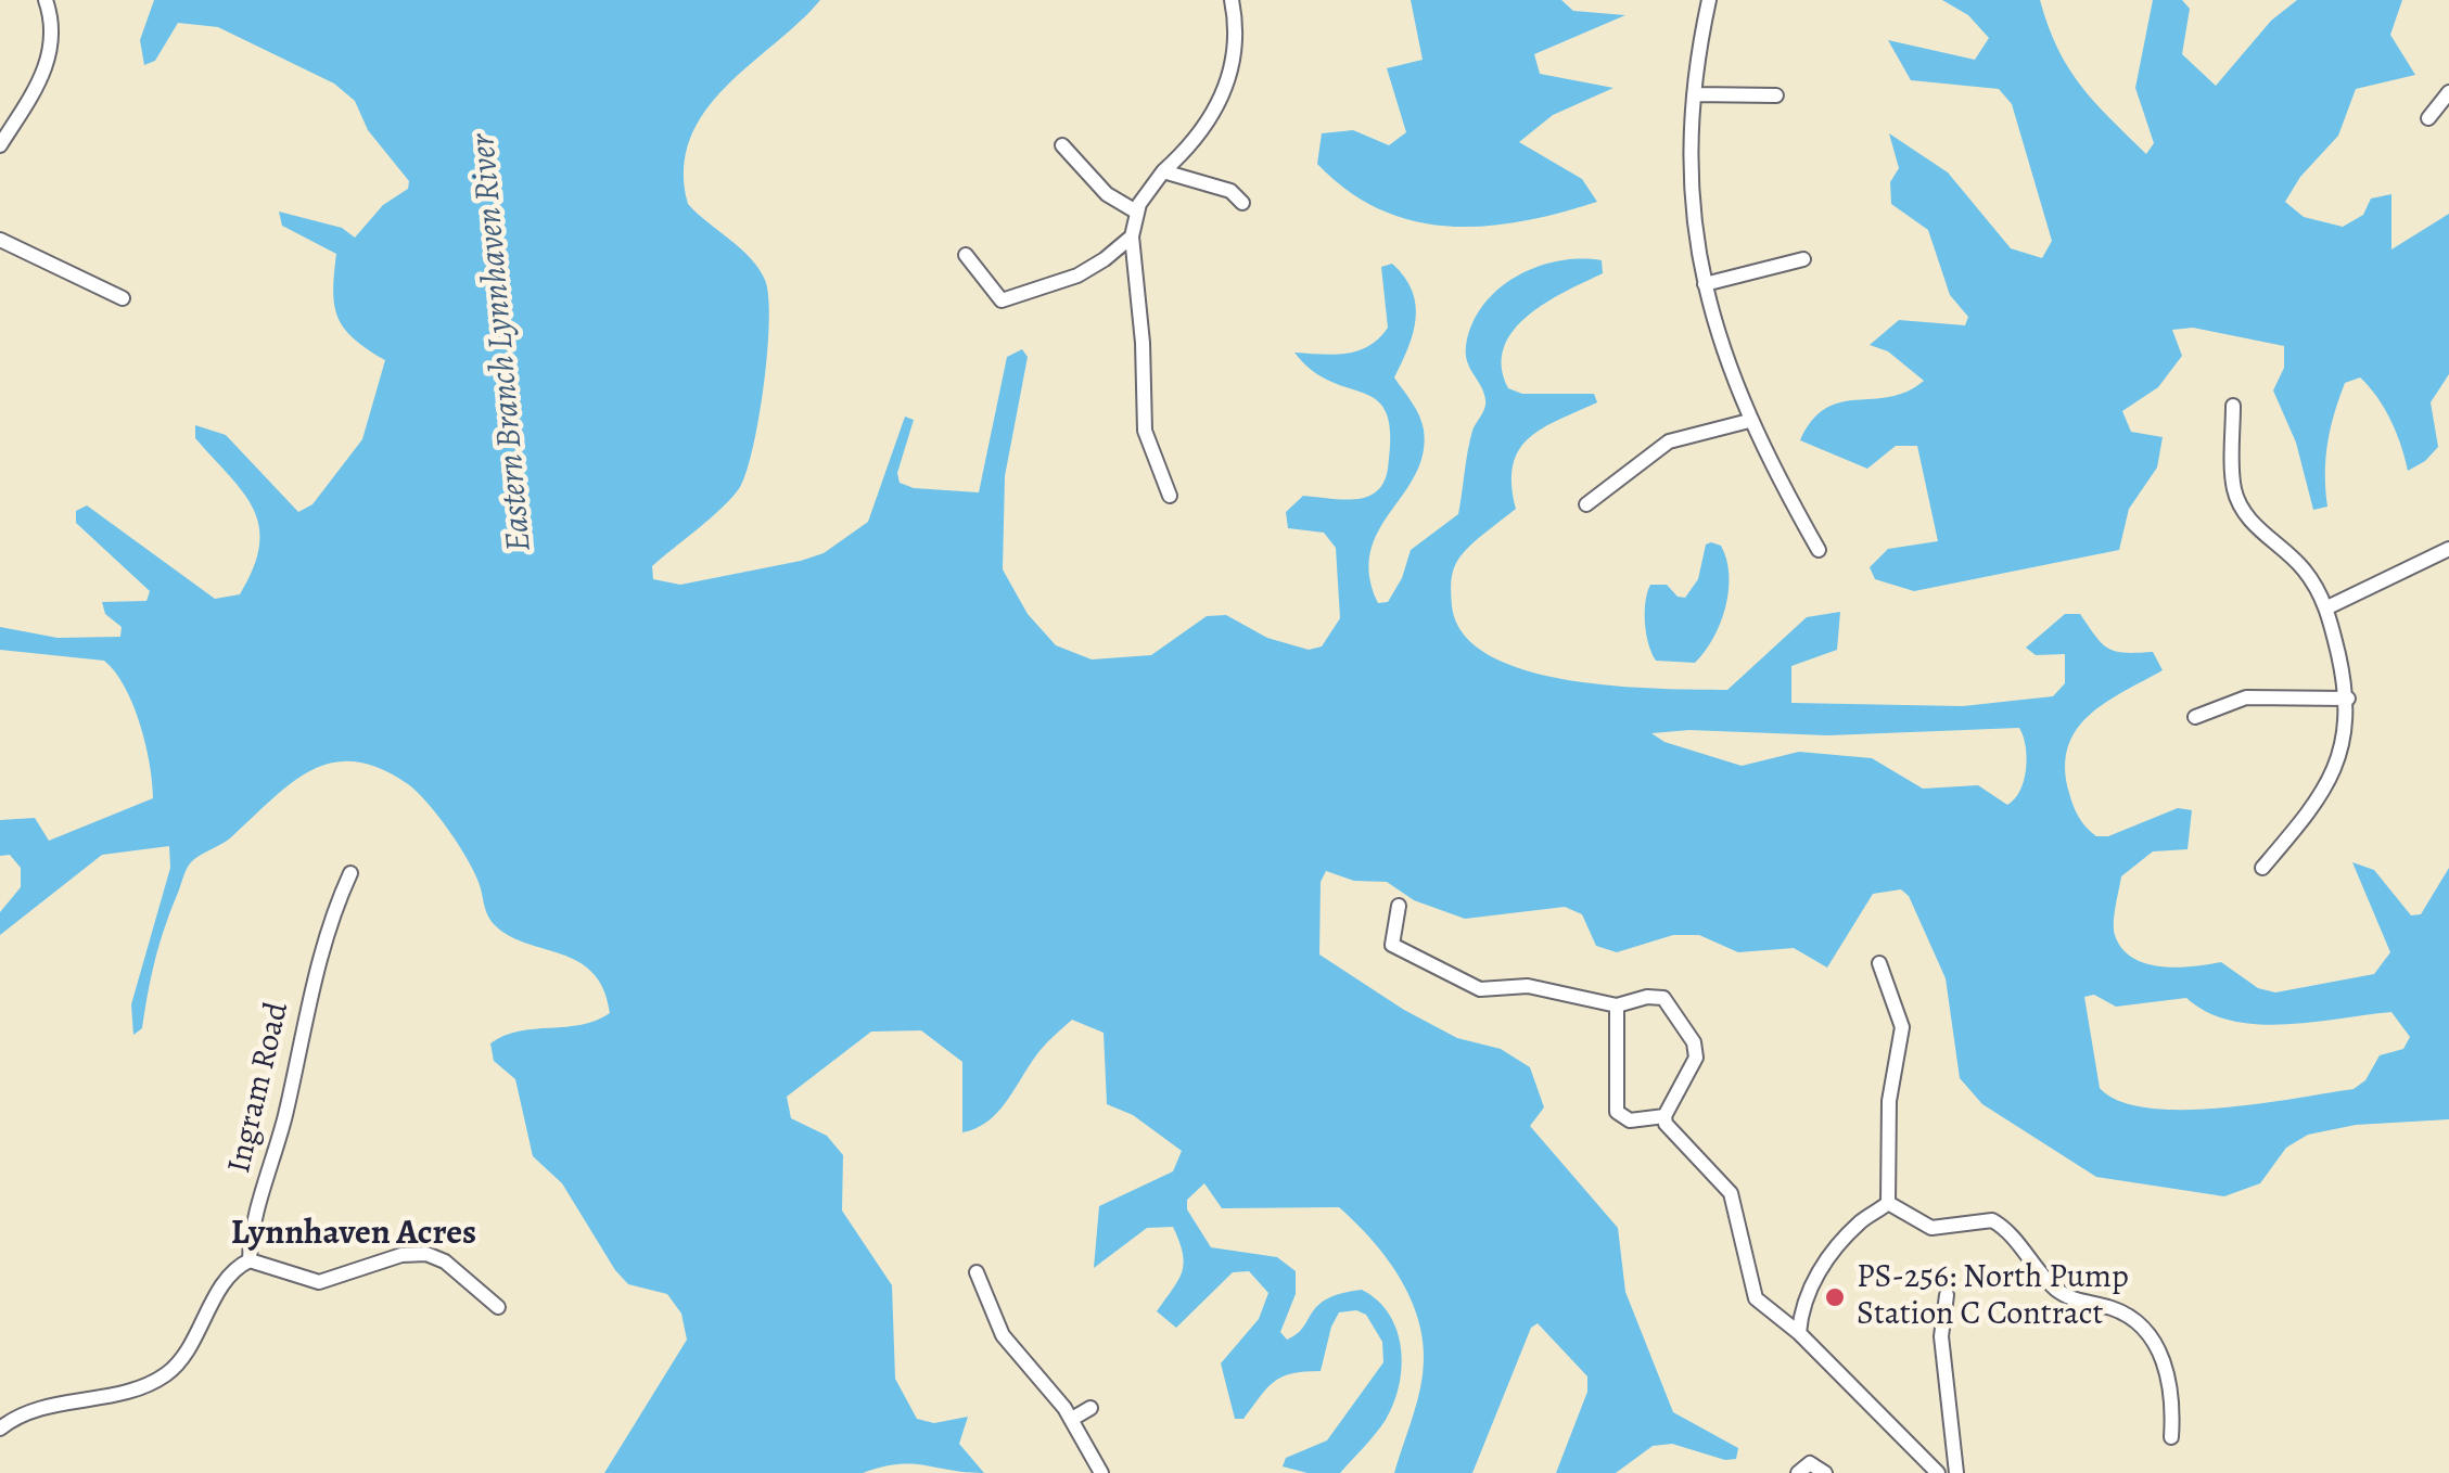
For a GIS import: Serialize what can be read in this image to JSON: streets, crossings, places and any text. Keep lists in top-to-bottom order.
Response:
{
  "streets": {
    "street": ["Ingram Road"]
  },
  "districts": ["Lynnhaven Acres"],
  "water": ["Eastern Branch Lynnhaven River"],
  "places": ["PS-256: North Pump Station C Contract"]
}
